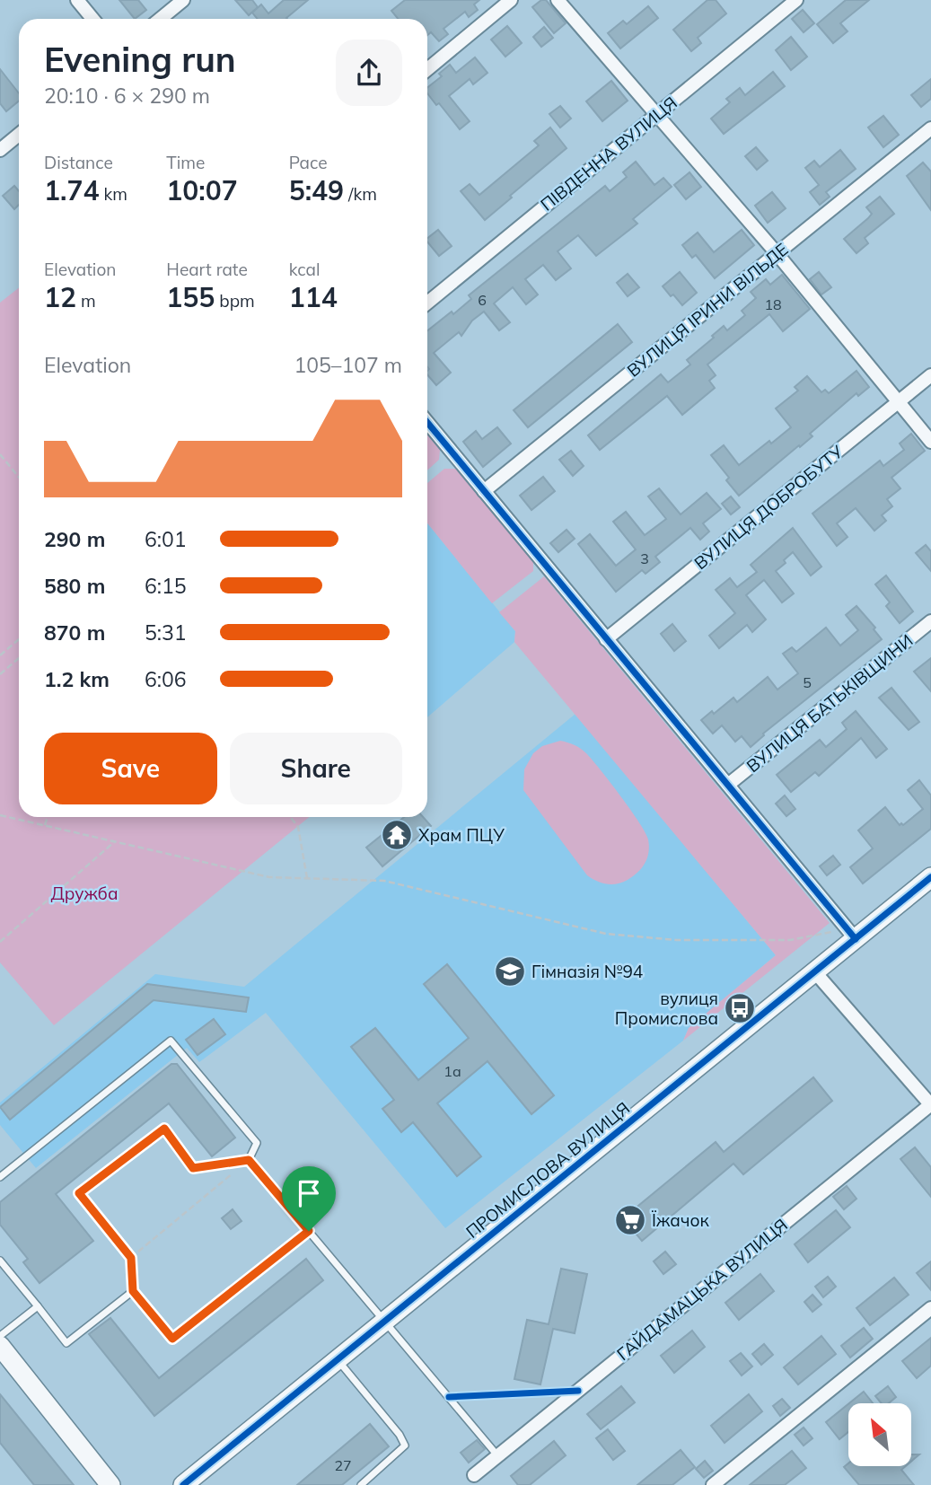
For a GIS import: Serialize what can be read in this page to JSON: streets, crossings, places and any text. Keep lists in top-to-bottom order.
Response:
{
  "streets": {
    "street": [
      "ПІВДЕННА ВУЛИЦЯ",
      "ВУЛИЦЯ ІРИНИ ВІЛЬДЕ",
      "ВУЛИЦЯ ДОБРОБУТУ",
      "ВУЛИЦЯ БАТЬКІВЩИНИ",
      "ПРОМИСЛОВА ВУЛИЦЯ",
      "ГАЙДАМАЦЬКА ВУЛИЦЯ"
    ]
  },
  "parks": ["Дружба"],
  "places": {
    "temple": ["Храм ПЦУ"],
    "school or university": ["Гімназія №94"],
    "bus stop": ["вулиця Промислова"],
    "supermarket": ["Їжачок"]
  },
  "house_numbers": [
    "6",
    "18",
    "3",
    "5",
    "1а",
    "27"
  ],
  "north": "top left",
  "page": {
    "heading": ["Evening run", "20:10 · 6 × 290 m"],
    "stats": [
      ["Distance", "1.74 km"],
      ["Time", "10:07"],
      ["Pace", "5:49 /km"],
      ["Elevation", "12 m"],
      ["Heart rate", "155 bpm"],
      ["kcal", "114"]
    ],
    "chart": ["Elevation", "105–107 m"],
    "list": [
      {
        "name": "290 m",
        "note": "6:01"
      },
      {
        "name": "580 m",
        "note": "6:15"
      },
      {
        "name": "870 m",
        "note": "5:31"
      },
      {
        "name": "1.2 km",
        "note": "6:06"
      }
    ],
    "buttons": ["Save", "Share"]
  }
}
